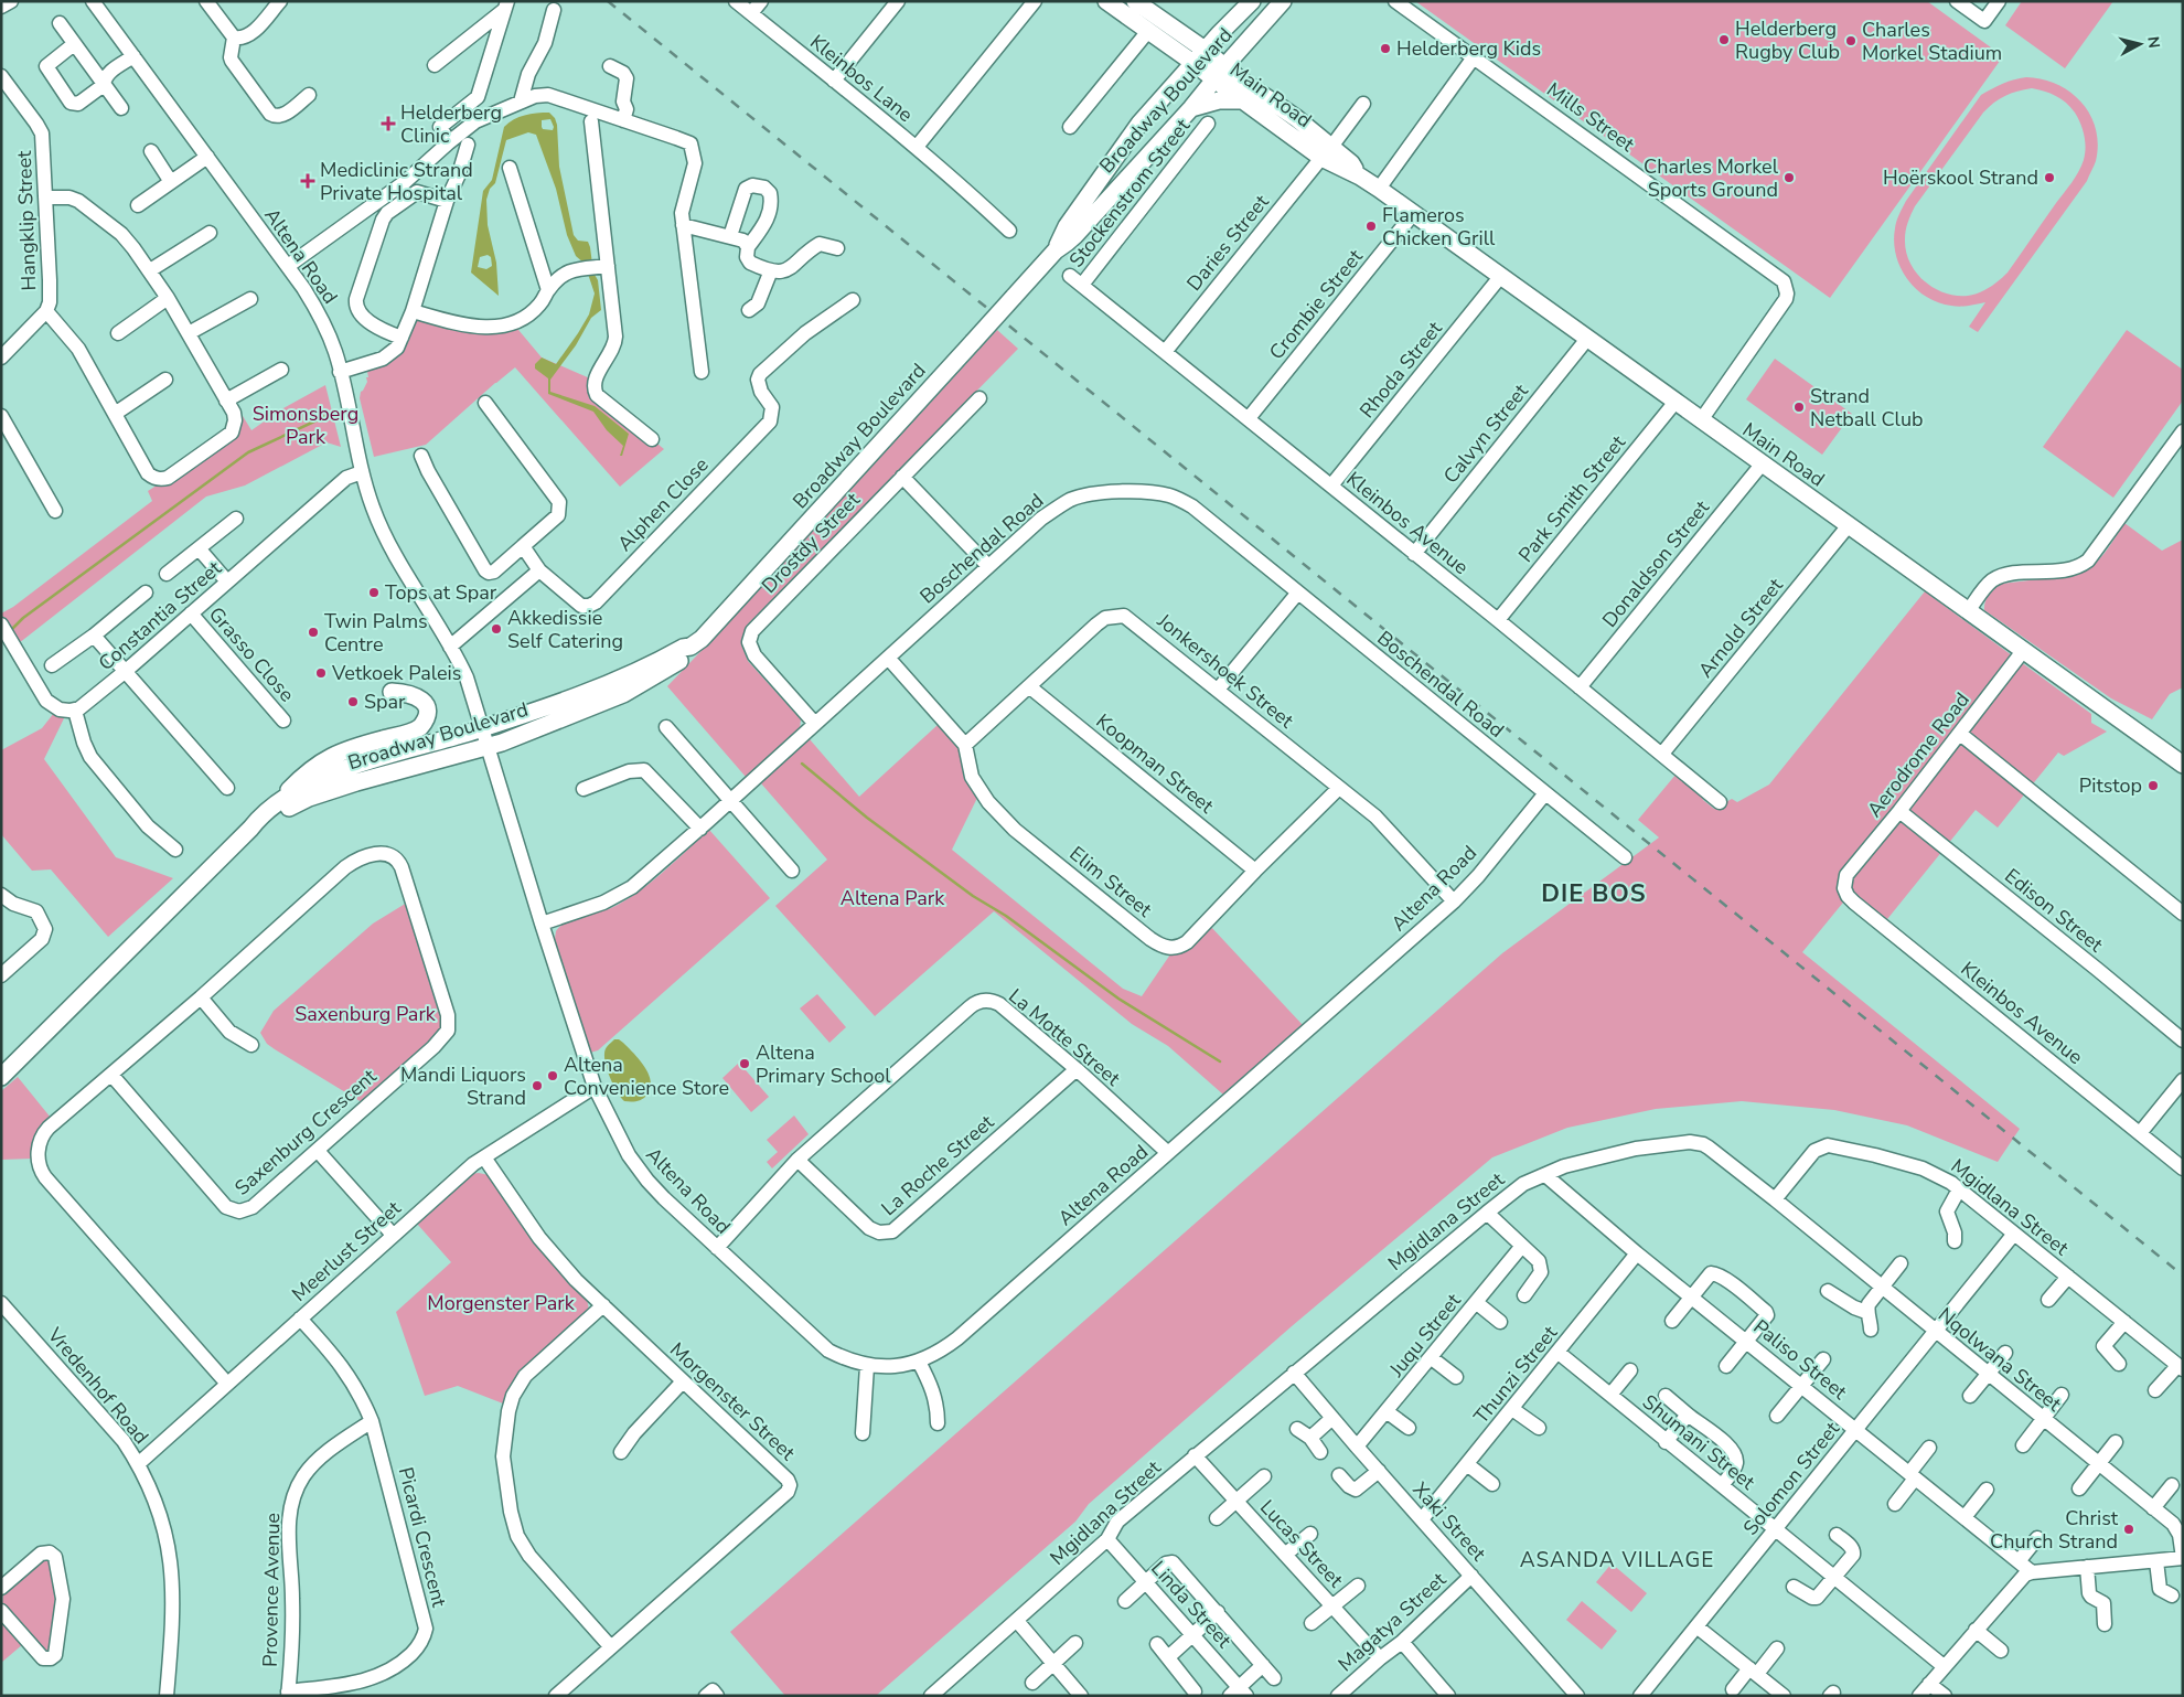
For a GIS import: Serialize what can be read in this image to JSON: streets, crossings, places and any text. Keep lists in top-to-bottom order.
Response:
{
  "streets": {
    "main road": ["Main Road", "Broadway Boulevard"],
    "street": [
      "Kleinbos Lane",
      "Mills Street",
      "Stockenstrom Street",
      "Hangklip Street",
      "Daries Street",
      "Altena Road",
      "Crombie Street",
      "Rhoda Street",
      "Calvyn Street",
      "Park Smith Street",
      "Alphen Close",
      "Kleinbos Avenue",
      "Drostdy Street",
      "Boschendal Road",
      "Donaldson Street",
      "Constantia Street",
      "Arnold Street",
      "Grasso Close",
      "Jonkershoek Street",
      "Aerodrome Road",
      "Koopman Street",
      "Elim Street",
      "Edison Street",
      "La Motte Street",
      "Saxenburg Crescent",
      "La Roche Street",
      "Mgidlana Street",
      "Meerlust Street",
      "Juqu Street",
      "Paliso Street",
      "Nqolwana Street",
      "Thunzi Street",
      "Vredenhof Road",
      "Morgenster Street",
      "Shumani Street",
      "Solomon Street",
      "Xaki Street",
      "Picardi Crescent",
      "Lucas Street",
      "Provence Avenue",
      "Linda Street",
      "Magatya Street"
    ]
  },
  "crossings": [
    ["Main Road", "Broadway Boulevard"],
    ["Main Road", "Mills Street"],
    ["Main Road", "Daries Street"],
    ["Main Road", "Crombie Street"],
    ["Main Road", "Rhoda Street"],
    ["Main Road", "Calvyn Street"],
    ["Main Road", "Park Smith Street"],
    ["Main Road", "Donaldson Street"],
    ["Main Road", "Arnold Street"],
    ["Main Road", "Aerodrome Road"],
    ["Broadway Boulevard", "Altena Road"],
    ["Stockenstrom Street", "Kleinbos Avenue"],
    ["Daries Street", "Kleinbos Avenue"],
    ["Altena Road", "Boschendal Road"],
    ["Altena Road", "Constantia Street"],
    ["Altena Road", "Jonkershoek Street"],
    ["Altena Road", "La Motte Street"],
    ["Altena Road", "Meerlust Street"],
    ["Crombie Street", "Kleinbos Avenue"],
    ["Rhoda Street", "Kleinbos Avenue"],
    ["Calvyn Street", "Kleinbos Avenue"],
    ["Park Smith Street", "Kleinbos Avenue"],
    ["Kleinbos Avenue", "Donaldson Street"],
    ["Kleinbos Avenue", "Arnold Street"],
    ["Kleinbos Avenue", "Aerodrome Road"],
    ["Drostdy Street", "Boschendal Road"],
    ["Boschendal Road", "Elim Street"],
    ["Constantia Street", "Grasso Close"],
    ["Jonkershoek Street", "Koopman Street"],
    ["Jonkershoek Street", "Elim Street"],
    ["Aerodrome Road", "Edison Street"],
    ["Koopman Street", "Elim Street"],
    ["La Motte Street", "La Roche Street"],
    ["Saxenburg Crescent", "Meerlust Street"],
    ["Mgidlana Street", "Paliso Street"],
    ["Mgidlana Street", "Nqolwana Street"],
    ["Mgidlana Street", "Solomon Street"],
    ["Mgidlana Street", "Xaki Street"],
    ["Mgidlana Street", "Lucas Street"],
    ["Mgidlana Street", "Linda Street"],
    ["Meerlust Street", "Vredenhof Road"],
    ["Meerlust Street", "Morgenster Street"],
    ["Meerlust Street", "Picardi Crescent"],
    ["Juqu Street", "Xaki Street"],
    ["Paliso Street", "Thunzi Street"],
    ["Paliso Street", "Solomon Street"],
    ["Nqolwana Street", "Solomon Street"],
    ["Thunzi Street", "Shumani Street"],
    ["Thunzi Street", "Xaki Street"],
    ["Shumani Street", "Solomon Street"],
    ["Xaki Street", "Magatya Street"],
    ["Picardi Crescent", "Provence Avenue"],
    ["Lucas Street", "Magatya Street"]
  ],
  "districts": ["DIE BOS", "ASANDA VILLAGE"],
  "parks": [
    "Simonsberg Park",
    "Altena Park",
    "Saxenburg Park",
    "Morgenster Park"
  ],
  "places": {
    "other": [
      "Helderberg Rugby Club",
      "Charles Morkel Stadium",
      "Helderberg Kids",
      "Charles Morkel Sports Ground",
      "Hoërskool Strand",
      "Flameros Chicken Grill",
      "Strand Netball Club",
      "Tops at Spar",
      "Akkedissie Self Catering",
      "Twin Palms Centre",
      "Vetkoek Paleis",
      "Spar",
      "Pitstop",
      "Altena Primary School",
      "Altena Convenience Store",
      "Mandi Liquors Strand",
      "Christ Church Strand"
    ],
    "health": ["Helderberg Clinic", "Mediclinic Strand Private Hospital"]
  },
  "north": "right"
}
